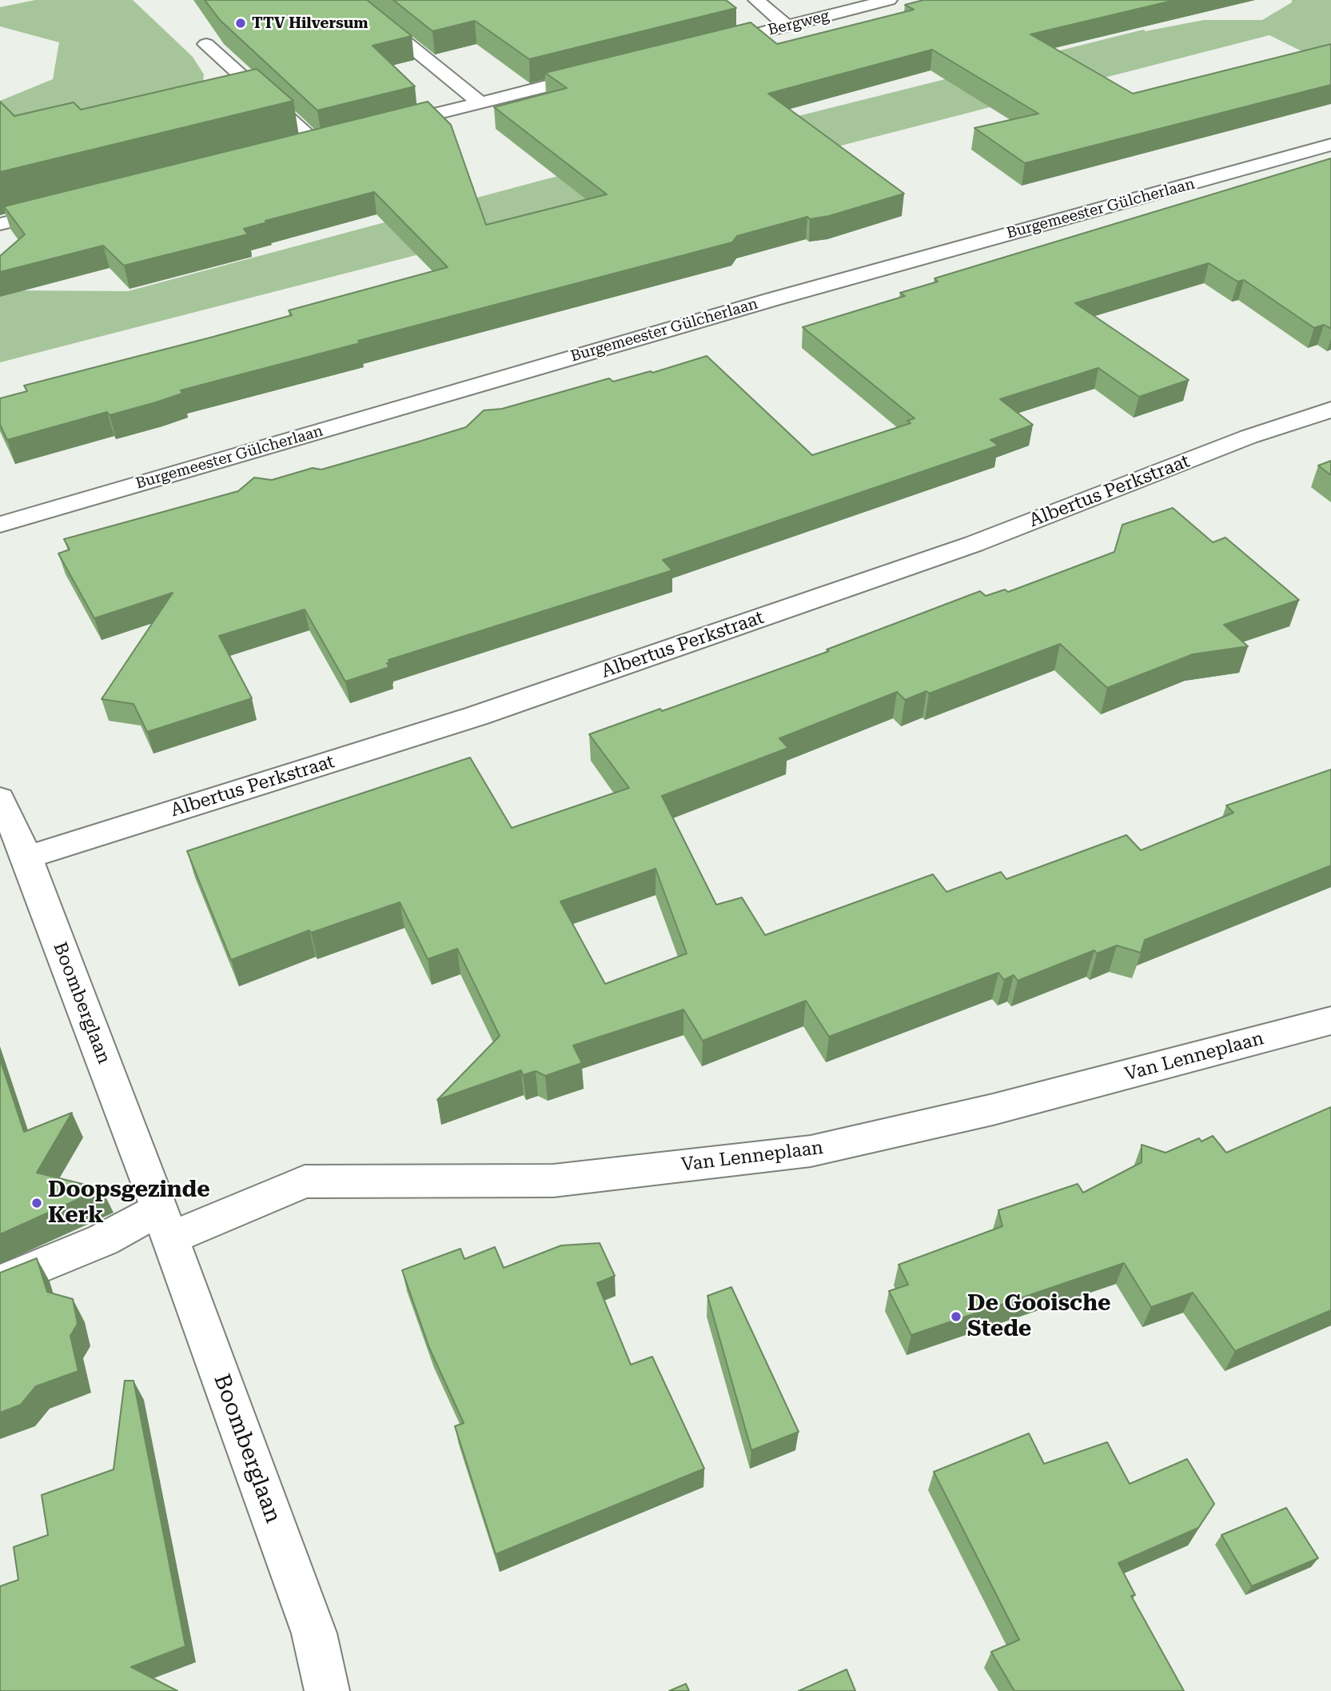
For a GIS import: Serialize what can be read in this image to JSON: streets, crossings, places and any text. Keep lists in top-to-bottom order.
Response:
{
  "streets": {
    "street": [
      "Bergweg",
      "Burgemeester Gülcherlaan",
      "Albertus Perkstraat",
      "Boomberglaan",
      "Van Lenneplaan"
    ]
  },
  "crossings": [
    ["Albertus Perkstraat", "Boomberglaan"],
    ["Boomberglaan", "Van Lenneplaan"]
  ],
  "places": ["TTV Hilversum", "Doopsgezinde Kerk", "De Gooische Stede"]
}
